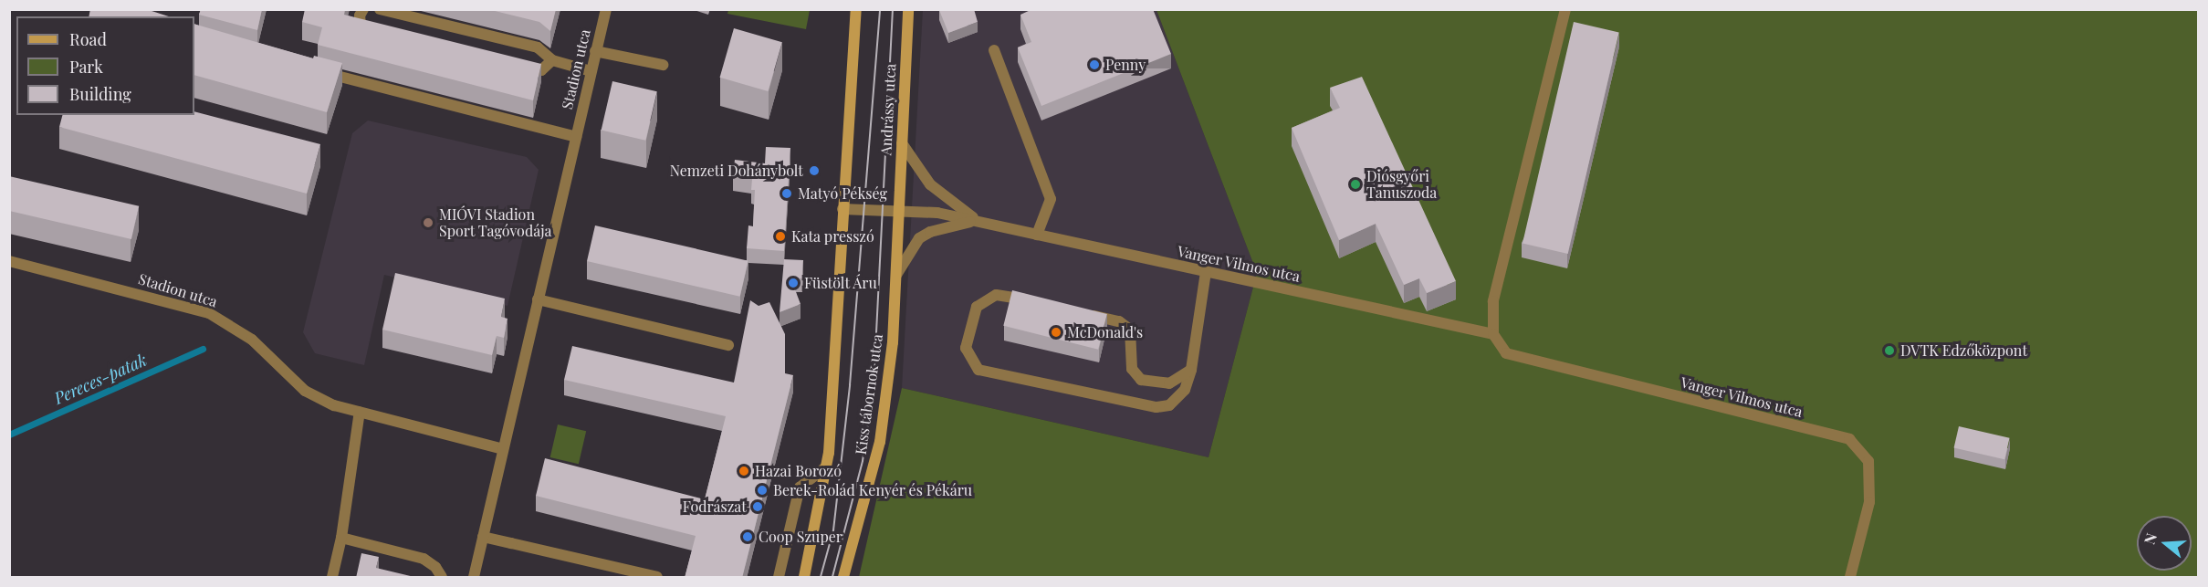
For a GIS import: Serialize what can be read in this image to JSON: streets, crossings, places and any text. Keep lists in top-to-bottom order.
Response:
{
  "streets": {
    "main road": ["Andrássy utca", "Kiss tábornok utca"],
    "street": ["Stadion utca", "Vanger Vilmos utca"]
  },
  "crossings": [
    ["Andrássy utca", "Vanger Vilmos utca"],
    ["Andrássy utca", "Kiss tábornok utca"],
    ["Vanger Vilmos utca", "Kiss tábornok utca"]
  ],
  "water": ["Pereces-patak"],
  "places": [
    "Penny",
    "Nemzeti Dohánybolt",
    "Diósgyőri Tanuszoda",
    "Matyó Pékség",
    "MIÓVI Stadion Sport Tagóvodája",
    "Kata presszó",
    "Füstölt Áru",
    "McDonald's",
    "DVTK Edzőközpont",
    "Hazai Borozó",
    "Berek-Rolád Kenyér és Pékáru",
    "Fodrászat",
    "Coop Szuper"
  ],
  "legend": ["Road", "Park", "Building"],
  "north": "left"
}
